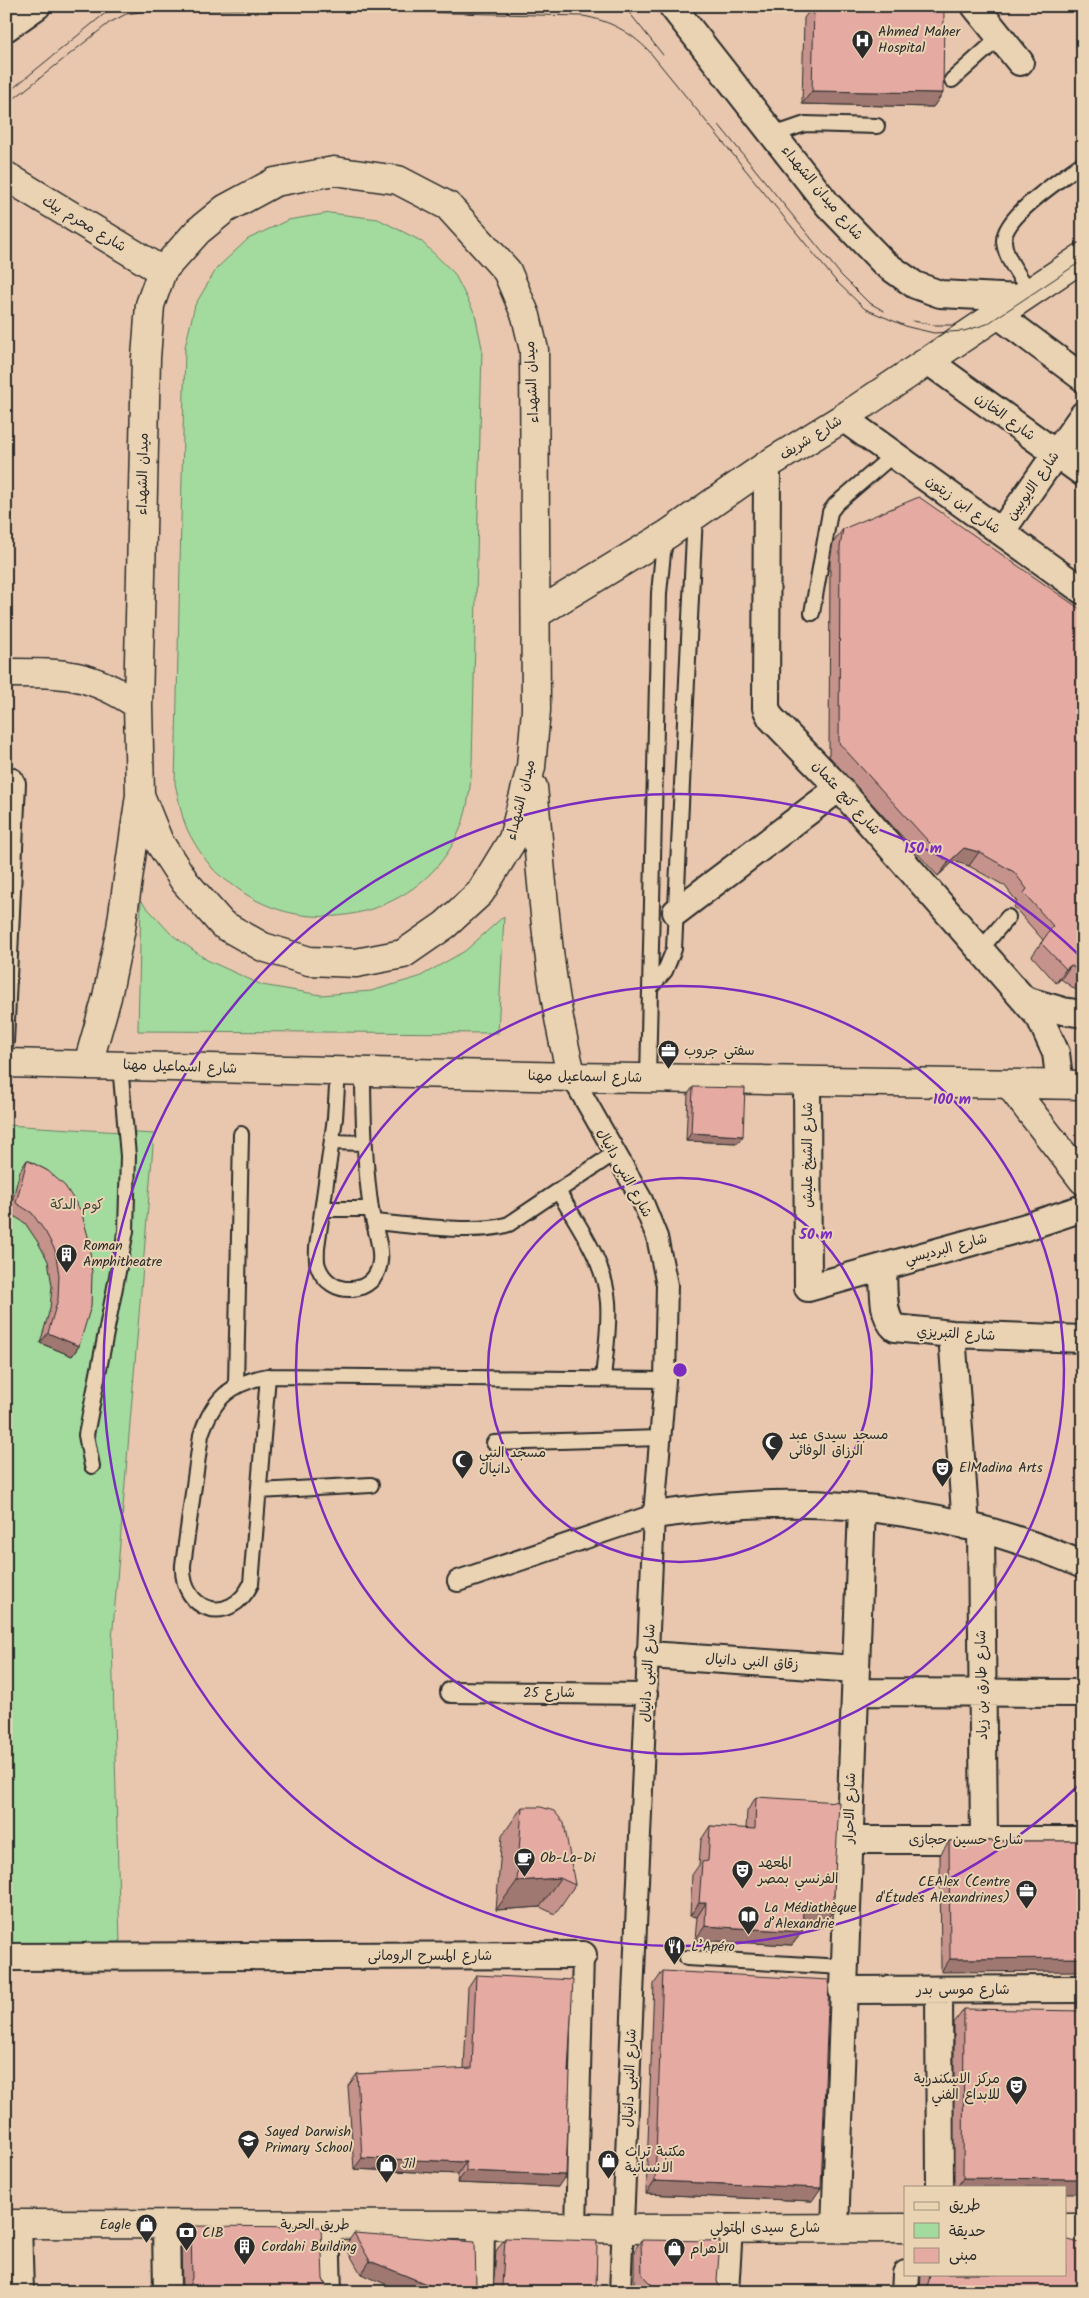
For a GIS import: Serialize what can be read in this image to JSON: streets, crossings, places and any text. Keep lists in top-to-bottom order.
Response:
{
  "streets": {
    "main road": [
      "شارع محرم بيك",
      "ميدان الشهداء",
      "شارع شريف",
      "شارع اسماعيل مهنا",
      "طريق الحرية",
      "شارع سيدى المتولي"
    ],
    "street": [
      "شارع ميدان الشهداء",
      "شارع الخازن",
      "شارع الايوبيين",
      "شارع ابن زيتون",
      "شارع كنج عثمان",
      "شارع الشيخ عليش",
      "شارع النبى دانيال",
      "شارع البرديسي",
      "شارع التبريزي",
      "زقاق النبى دانيال",
      "شارع طارق بن زياد",
      "شارع 25",
      "شارع الاحرار",
      "شارع حسين حجازى",
      "شارع المسرح الرومانى",
      "شارع موسى بدر"
    ]
  },
  "crossings": [
    ["شارع ميدان الشهداء", "شارع شريف"],
    ["شارع محرم بيك", "ميدان الشهداء"],
    ["ميدان الشهداء", "شارع شريف"],
    ["شارع الخازن", "شارع شريف"],
    ["شارع الخازن", "شارع الايوبيين"],
    ["شارع شريف", "شارع ابن زيتون"],
    ["شارع شريف", "شارع كنج عثمان"],
    ["شارع الايوبيين", "شارع ابن زيتون"],
    ["شارع كنج عثمان", "شارع اسماعيل مهنا"],
    ["شارع اسماعيل مهنا", "شارع الشيخ عليش"],
    ["شارع اسماعيل مهنا", "شارع النبى دانيال"],
    ["شارع الشيخ عليش", "شارع البرديسي"],
    ["شارع النبى دانيال", "زقاق النبى دانيال"],
    ["شارع النبى دانيال", "شارع 25"],
    ["شارع النبى دانيال", "طريق الحرية"],
    ["شارع النبى دانيال", "شارع سيدى المتولي"],
    ["شارع البرديسي", "شارع التبريزي"],
    ["شارع التبريزي", "شارع طارق بن زياد"],
    ["زقاق النبى دانيال", "شارع طارق بن زياد"],
    ["زقاق النبى دانيال", "شارع الاحرار"],
    ["شارع طارق بن زياد", "شارع حسين حجازى"],
    ["شارع الاحرار", "شارع حسين حجازى"],
    ["شارع الاحرار", "شارع موسى بدر"],
    ["شارع الاحرار", "شارع سيدى المتولي"],
    ["شارع المسرح الرومانى", "طريق الحرية"],
    ["طريق الحرية", "شارع سيدى المتولي"]
  ],
  "parks": ["كوم الدكة"],
  "places": {
    "hospital": ["Ahmed Maher Hospital"],
    "office": ["سفتي جروب", "CEAlex (Centre d'Études Alexandrines)"],
    "building": ["Roman Amphitheatre", "Cordahi Building"],
    "mosque": ["مسجد سيدى عبد الرزاق الوفائى", "مسجد النبي دانيال"],
    "theatre": ["ElMadina Arts", "المعهد الفرنسي بمصر", "مركز الاسكندرية للابداع الفني"],
    "cafe": ["Ob-La-Di"],
    "library": ["La Médiathèque d’Alexandrie"],
    "restaurant": ["L’Apéro"],
    "school or university": ["Sayed Darwish Primary School"],
    "shop": [
      "مكتبة تراث الانسانية",
      "Jil",
      "Eagle",
      "الاهرام"
    ],
    "bank": ["CIB"]
  },
  "legend": ["طريق", "حديقة", "مبنى"],
  "rings": ["150 m", "100 m", "50 m"]
}
